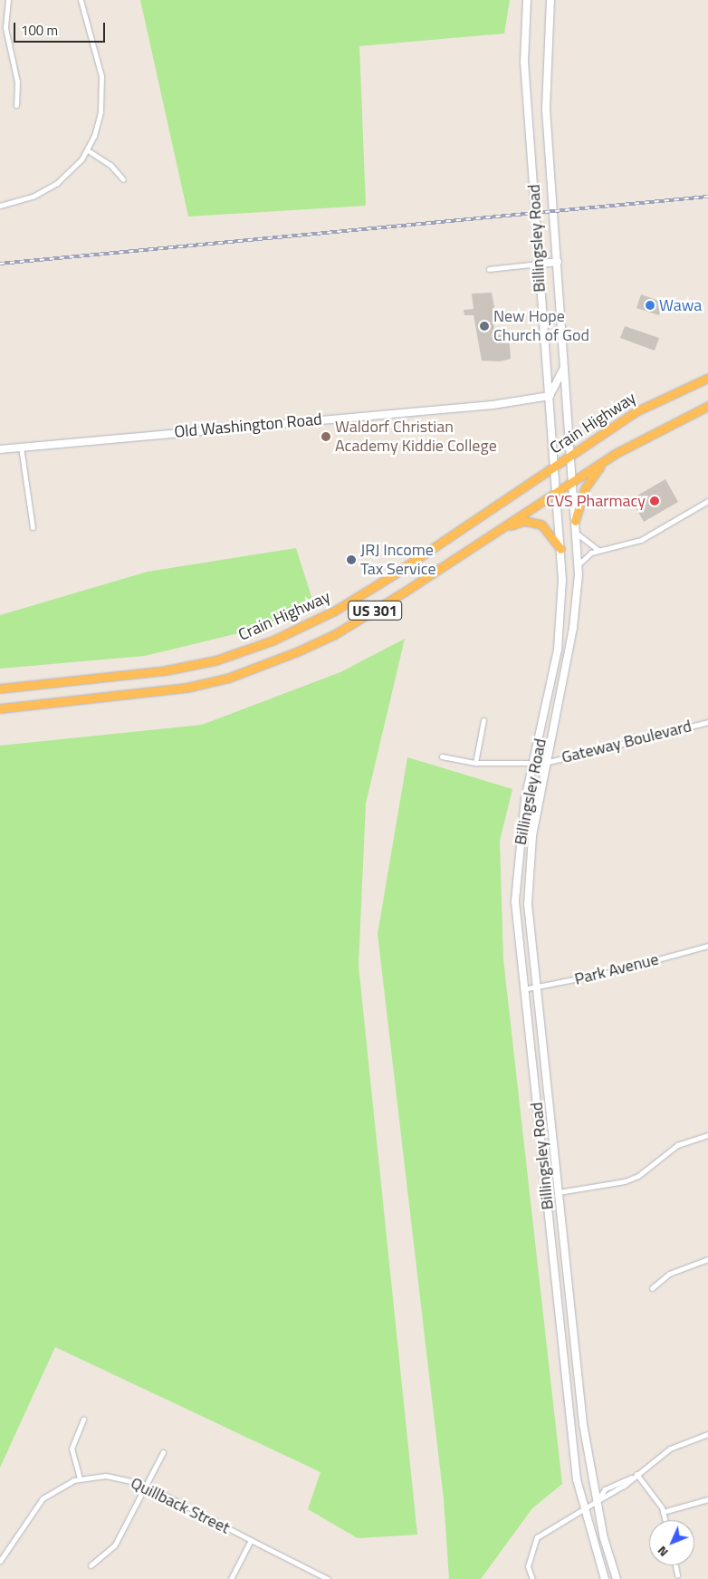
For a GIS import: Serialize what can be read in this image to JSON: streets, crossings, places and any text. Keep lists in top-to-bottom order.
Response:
{
  "streets": {
    "highway": ["Crain Highway", "US 301"],
    "main road": ["Billingsley Road", "Old Washington Road"],
    "street": ["Gateway Boulevard", "Park Avenue", "Quillback Street"]
  },
  "crossings": [
    ["Billingsley Road", "Crain Highway"],
    ["Billingsley Road", "Old Washington Road"],
    ["Billingsley Road", "US 301"],
    ["Billingsley Road", "Gateway Boulevard"],
    ["Billingsley Road", "Park Avenue"]
  ],
  "places": [
    "Wawa",
    "New Hope Church of God",
    "Waldorf Christian Academy Kiddie College",
    "CVS Pharmacy",
    "JRJ Income Tax Service"
  ],
  "scale_bar": "100 m",
  "north": "bottom left"
}
